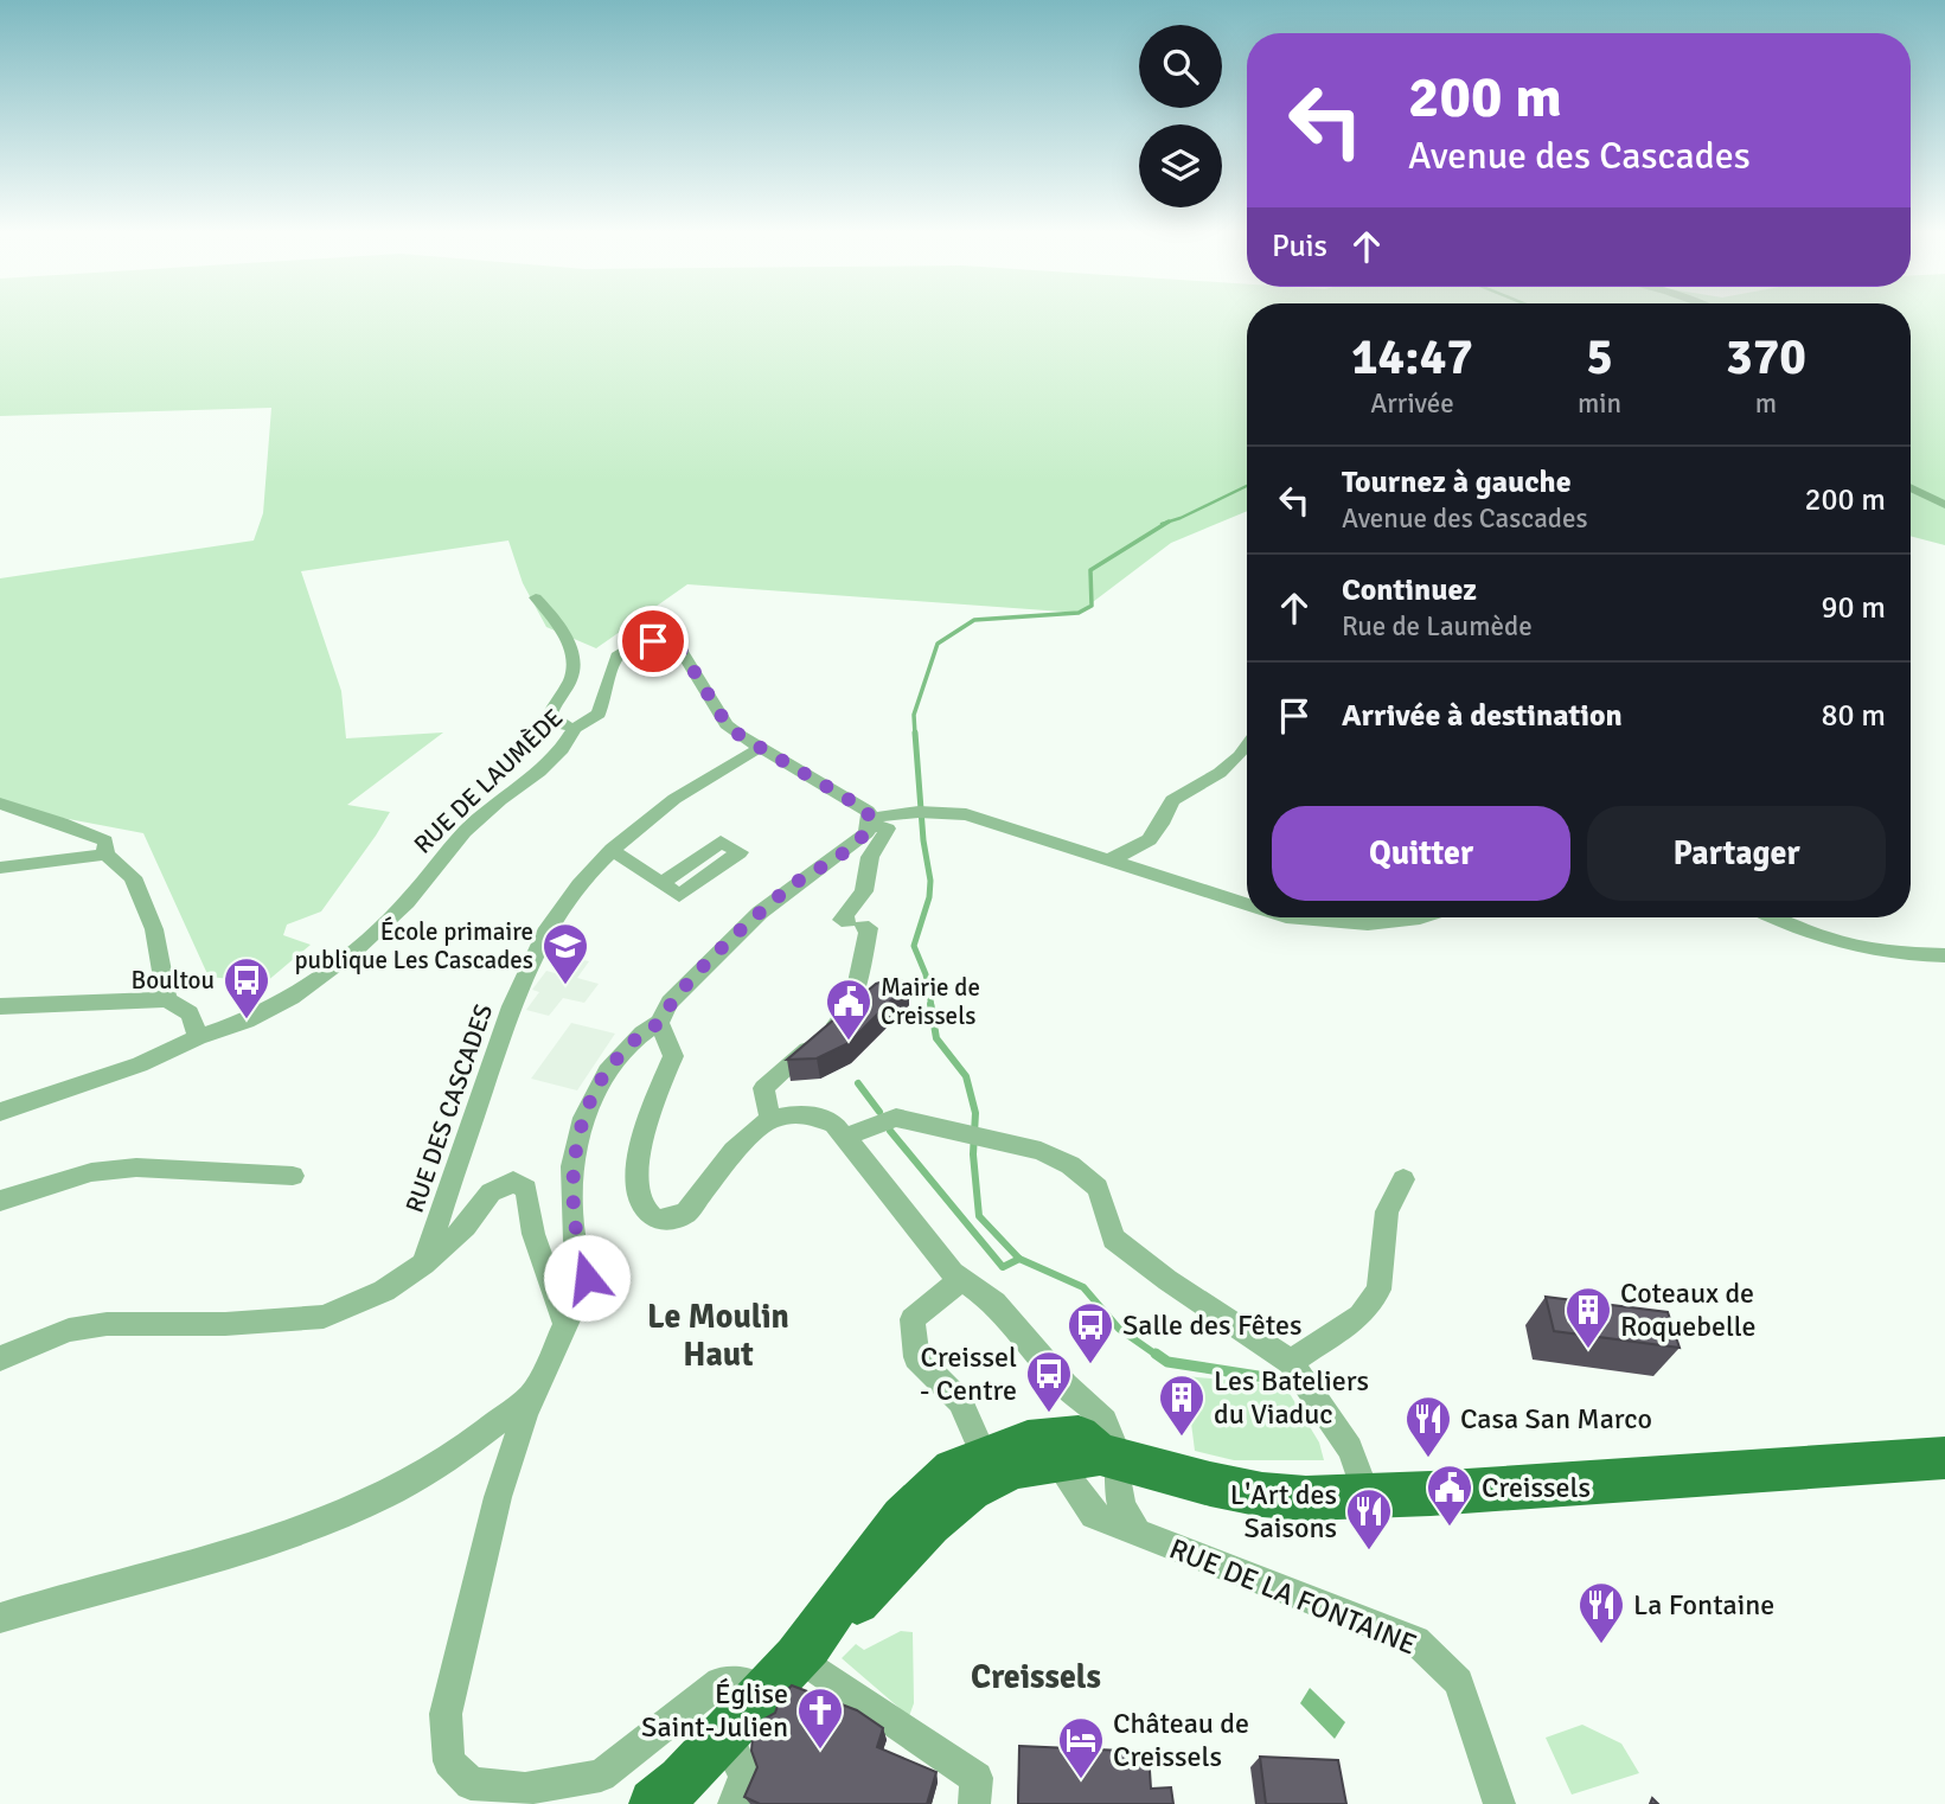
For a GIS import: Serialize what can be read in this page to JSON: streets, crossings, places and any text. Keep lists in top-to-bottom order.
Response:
{
  "streets": {
    "street": ["RUE DE LAUMÈDE", "RUE DES CASCADES", "RUE DE LA FONTAINE"]
  },
  "crossings": [
    ["RUE DE LAUMÈDE", "RUE DES CASCADES"]
  ],
  "districts": ["Le Moulin Haut", "Creissels"],
  "places": {
    "school or university": ["École primaire publique Les Cascades"],
    "bus stop": ["Boultou", "Salle des Fêtes", "Creissel - Centre"],
    "public building": ["Mairie de Creissels", "Creissels"],
    "building": ["Coteaux de Roquebelle", "Les Bateliers du Viaduc"],
    "restaurant": ["Casa San Marco", "L'Art des Saisons", "La Fontaine"],
    "church": ["Église Saint-Julien"],
    "hotel": ["Château de Creissels"]
  },
  "page": {
    "turn": ["200 m", "Avenue des Cascades"],
    "then": "Puis",
    "eta": [
      "14:47",
      "Arrivée",
      "5",
      "min",
      "370",
      "m"
    ],
    "list": [
      {
        "name": "Tournez à gauche",
        "note": "Avenue des Cascades",
        "value": "200 m"
      },
      {
        "name": "Continuez",
        "note": "Rue de Laumède",
        "value": "90 m"
      },
      {
        "name": "Arrivée à destination",
        "value": "80 m"
      }
    ],
    "buttons": ["Quitter", "Partager"]
  }
}
